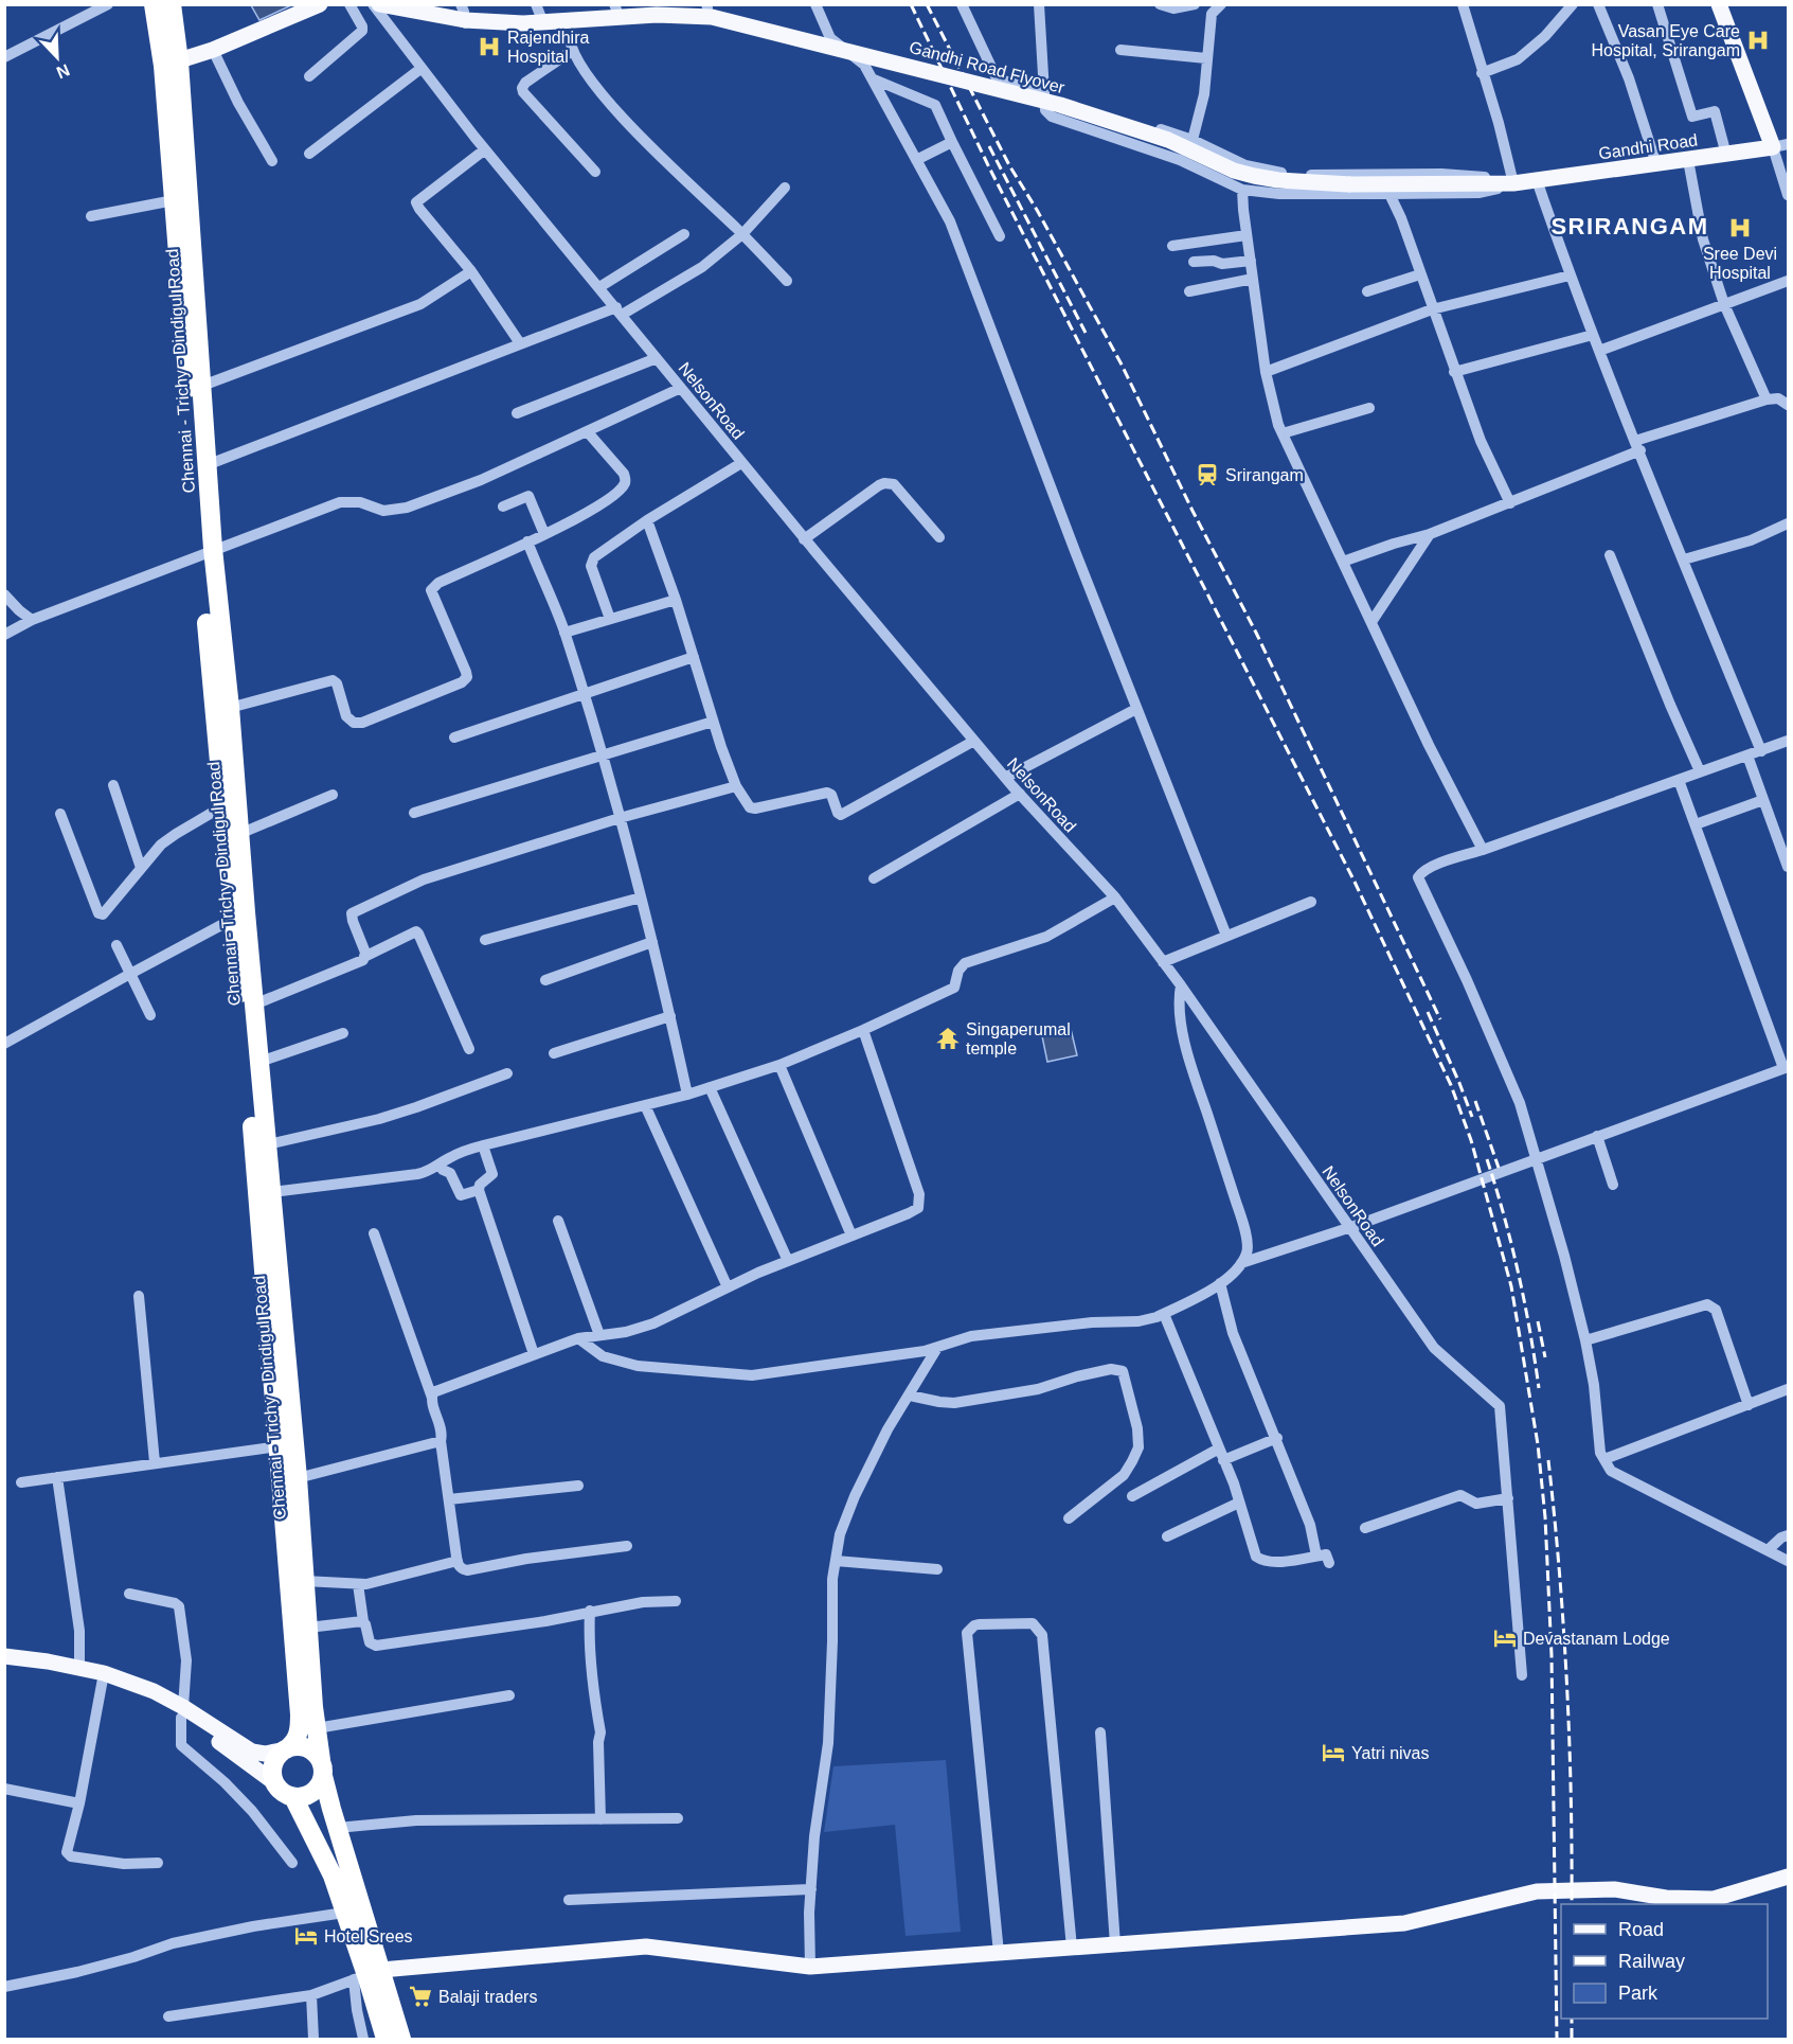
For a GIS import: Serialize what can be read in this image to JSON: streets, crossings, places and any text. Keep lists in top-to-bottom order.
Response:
{
  "streets": {
    "highway": ["Chennai - Trichy - Dindigul Road"],
    "main road": ["Gandhi Road Flyover", "Gandhi Road"],
    "street": ["NelsonRoad"]
  },
  "crossings": [
    ["Gandhi Road Flyover", "Gandhi Road"]
  ],
  "districts": ["SRIRANGAM"],
  "places": {
    "hospital": ["Vasan Eye Care Hospital, Srirangam", "Rajendhira Hospital", "Sree Devi Hospital"],
    "station": ["Srirangam"],
    "temple": ["Singaperumal temple"],
    "hotel": ["Devastanam Lodge", "Yatri nivas", "Hotel Srees"],
    "supermarket": ["Balaji traders"]
  },
  "legend": ["Road", "Railway", "Park"],
  "north": "bottom right"
}
